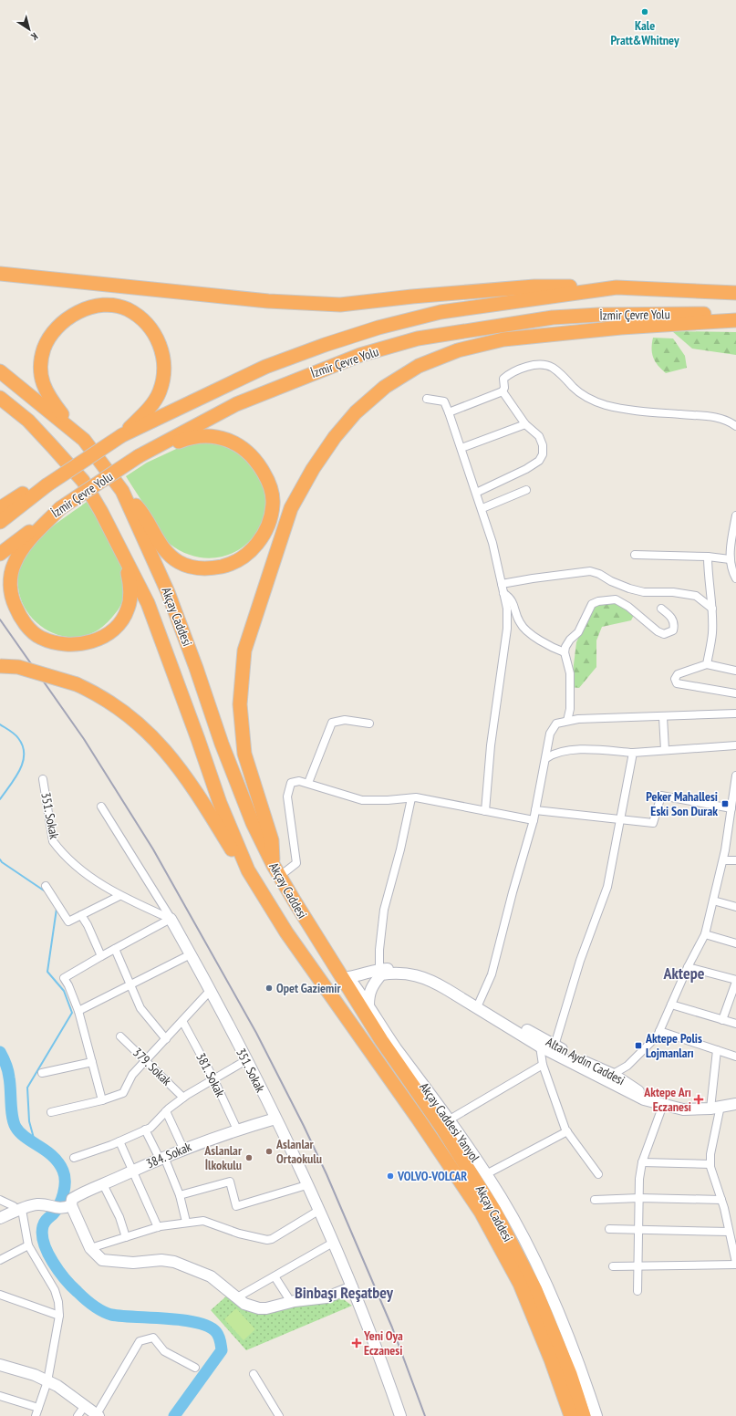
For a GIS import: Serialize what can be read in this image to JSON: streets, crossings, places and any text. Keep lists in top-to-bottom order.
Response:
{
  "streets": {
    "highway": ["İzmir Çevre Yolu", "Akçay Caddesi"],
    "main road": [
      "351. Sokak",
      "Altan Aydın Caddesi",
      "Akçay Caddesi Yanyol",
      "384. Sokak"
    ],
    "street": ["379. Sokak", "381. Sokak"]
  },
  "crossings": [
    ["351. Sokak", "384. Sokak"],
    ["Altan Aydın Caddesi", "Akçay Caddesi Yanyol"],
    ["381. Sokak", "384. Sokak"]
  ],
  "districts": ["Aktepe", "Binbaşı Reşatbey"],
  "places": {
    "other": [
      "Kale Pratt&Whitney",
      "Opet Gaziemir",
      "Aslanlar Ortaokulu",
      "Aslanlar İlkokulu",
      "VOLVO-VOLCAR"
    ],
    "transit": ["Peker Mahallesi Eski Son Durak", "Aktepe Polis Lojmanları"],
    "health": ["Aktepe Arı Eczanesi", "Yeni Oya Eczanesi"]
  },
  "north": "bottom right"
}
